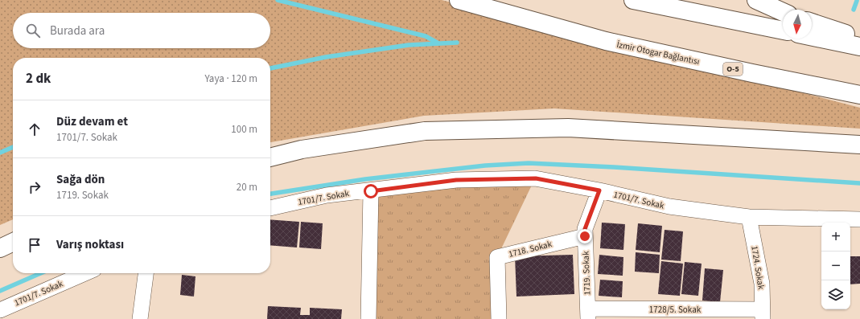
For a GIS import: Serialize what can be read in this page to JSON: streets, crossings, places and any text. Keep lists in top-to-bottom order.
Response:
{
  "streets": {
    "highway": ["İzmir Otogar Bağlantısı", "O-5"],
    "street": [
      "1701/7. Sokak",
      "1718. Sokak",
      "1724. Sokak",
      "1719. Sokak",
      "1728/5. Sokak"
    ]
  },
  "crossings": [
    ["1701/7. Sokak", "1724. Sokak"],
    ["1701/7. Sokak", "1719. Sokak"],
    ["1718. Sokak", "1719. Sokak"],
    ["1724. Sokak", "1728/5. Sokak"],
    ["1719. Sokak", "1728/5. Sokak"]
  ],
  "north": "bottom",
  "page": {
    "search": "Burada ara",
    "heading": ["2 dk", "Yaya · 120 m"],
    "list": [
      ["Düz devam et", "1701/7. Sokak", "100 m"],
      ["Sağa dön", "1719. Sokak", "20 m"],
      "Varış noktası"
    ],
    "map_buttons": ["+", "−"]
  }
}
